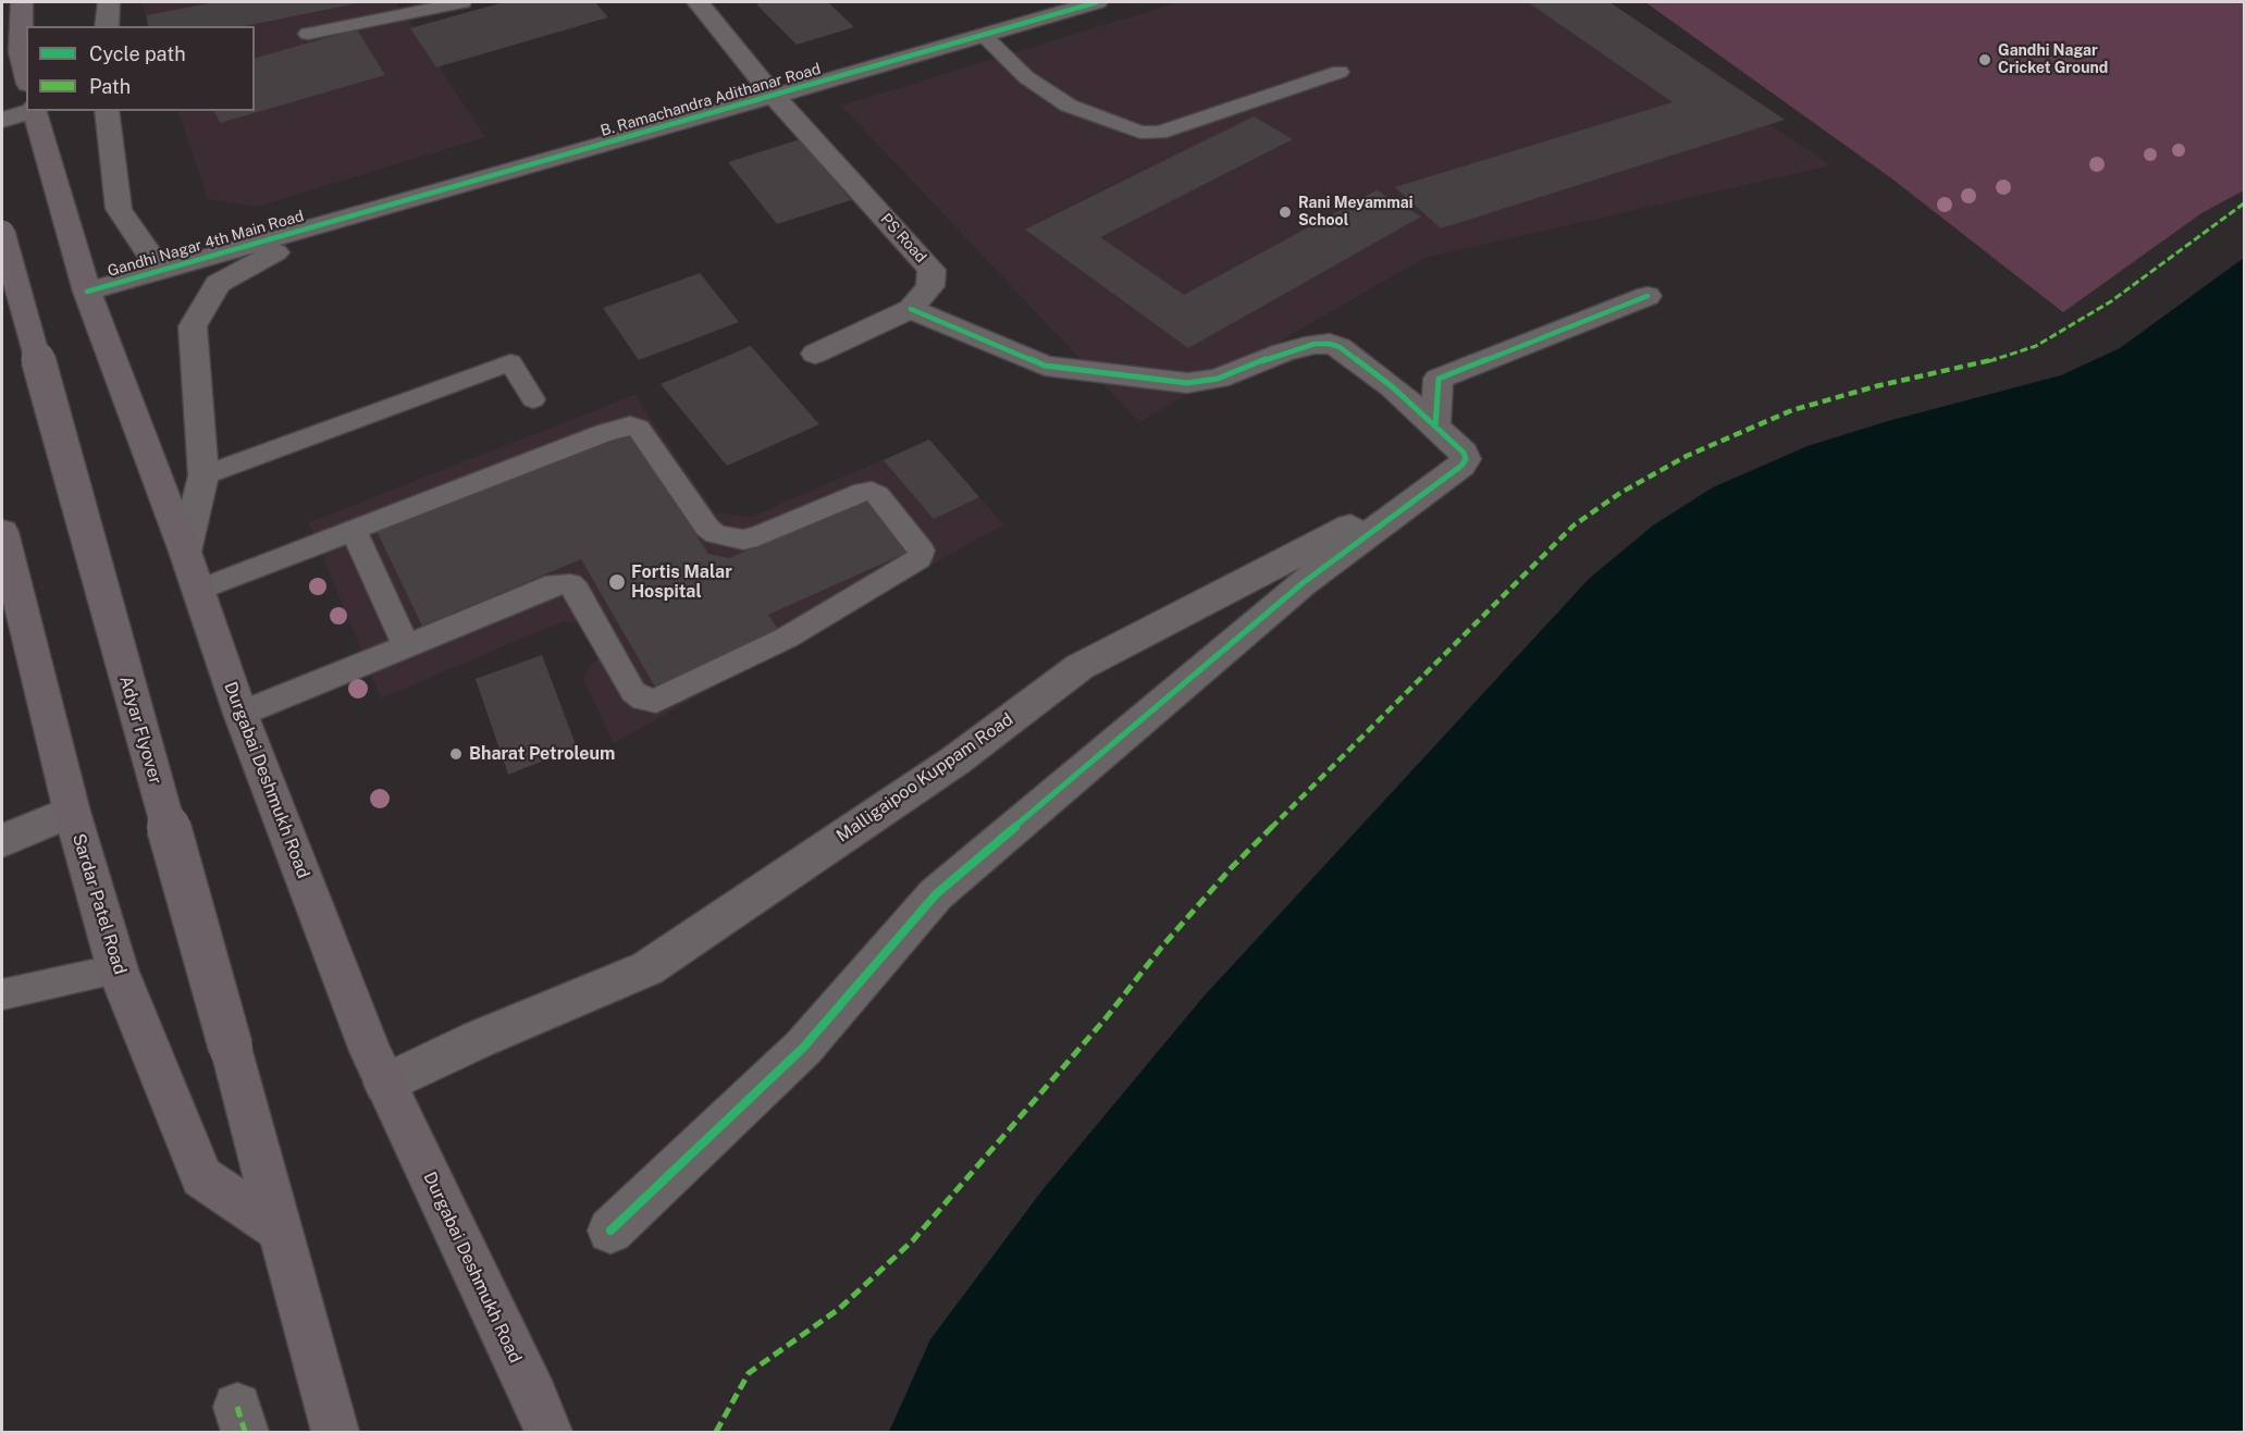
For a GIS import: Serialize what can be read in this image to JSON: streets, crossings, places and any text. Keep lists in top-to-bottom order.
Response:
{
  "streets": {
    "main road": ["Adyar Flyover", "Durgabai Deshmukh Road", "Sardar Patel Road"],
    "street": [
      "B. Ramachandra Adithanar Road",
      "PS Road",
      "Gandhi Nagar 4th Main Road",
      "Malligaipoo Kuppam Road"
    ]
  },
  "crossings": [
    ["B. Ramachandra Adithanar Road", "PS Road"],
    ["B. Ramachandra Adithanar Road", "Gandhi Nagar 4th Main Road"],
    ["Gandhi Nagar 4th Main Road", "Durgabai Deshmukh Road"],
    ["Adyar Flyover", "Sardar Patel Road"],
    ["Malligaipoo Kuppam Road", "Durgabai Deshmukh Road"]
  ],
  "places": [
    "Gandhi Nagar Cricket Ground",
    "Rani Meyammai School",
    "Fortis Malar Hospital",
    "Bharat Petroleum"
  ],
  "legend": ["Cycle path", "Path"]
}
